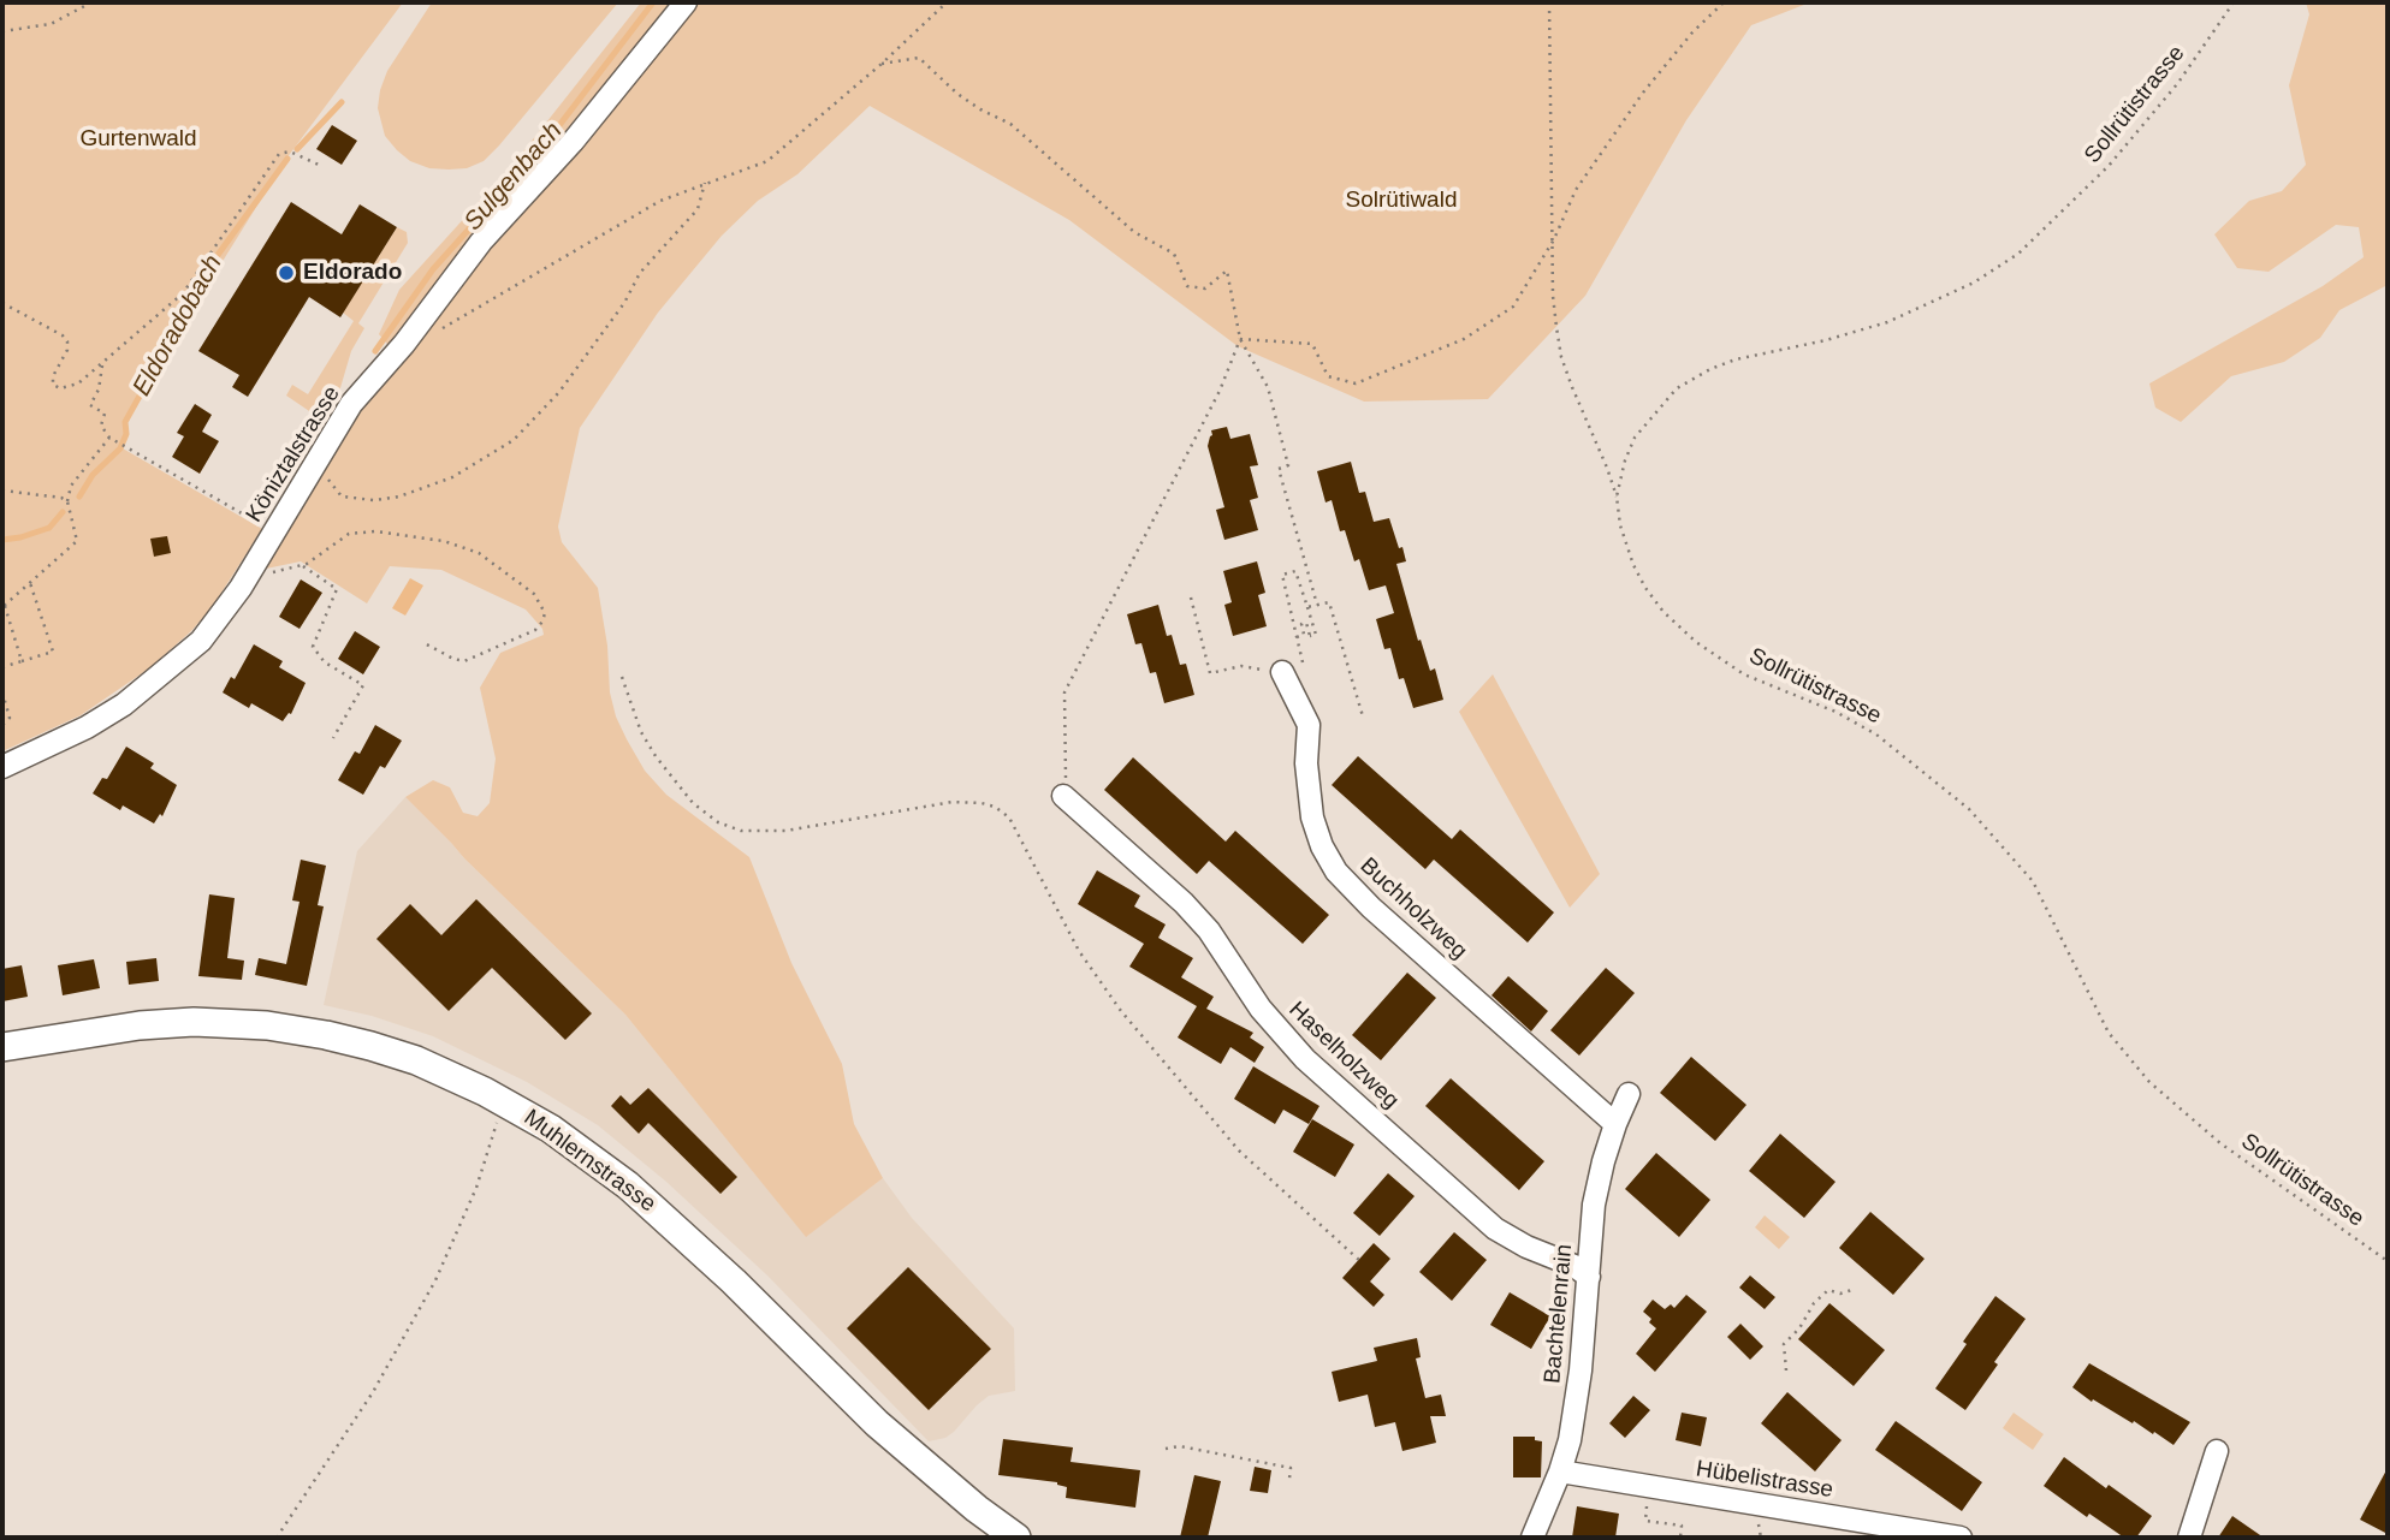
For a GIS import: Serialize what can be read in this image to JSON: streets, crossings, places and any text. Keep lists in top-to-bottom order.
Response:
{
  "streets": {
    "street": [
      "Köniztalstrasse",
      "Buchholzweg",
      "Haselholzweg",
      "Muhlernstrasse",
      "Bachtelenrain",
      "Hübelistrasse"
    ],
    "path": ["Sollrütistrasse"]
  },
  "crossings": [
    ["Buchholzweg", "Bachtelenrain"],
    ["Haselholzweg", "Bachtelenrain"],
    ["Bachtelenrain", "Hübelistrasse"]
  ],
  "water": ["Sulgenbach", "Eldoradobach"],
  "parks": ["Gurtenwald", "Solrütiwald"],
  "places": ["Eldorado"]
}
